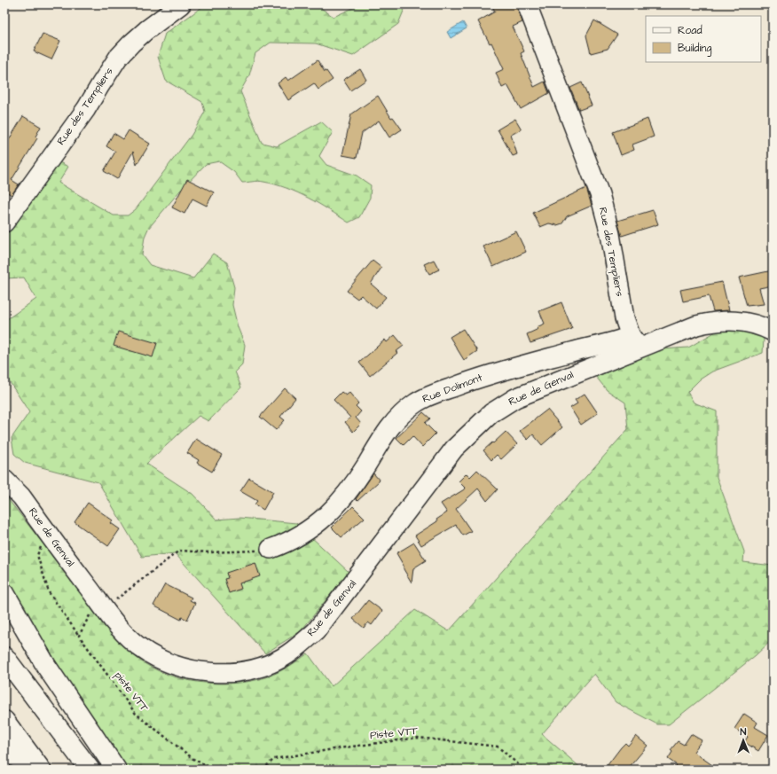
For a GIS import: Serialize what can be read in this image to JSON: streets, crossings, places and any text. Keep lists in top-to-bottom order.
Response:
{
  "streets": {
    "street": ["Rue des Templiers", "Rue Dolimont", "Rue de Genval"],
    "path": ["piste VTT", "Piste VTT"]
  },
  "crossings": [
    ["Rue des Templiers", "Rue Dolimont"],
    ["Rue des Templiers", "Rue de Genval"],
    ["Rue Dolimont", "Rue de Genval"],
    ["Rue de Genval", "piste VTT"]
  ],
  "legend": ["Road", "Building"],
  "north": "top"
}
